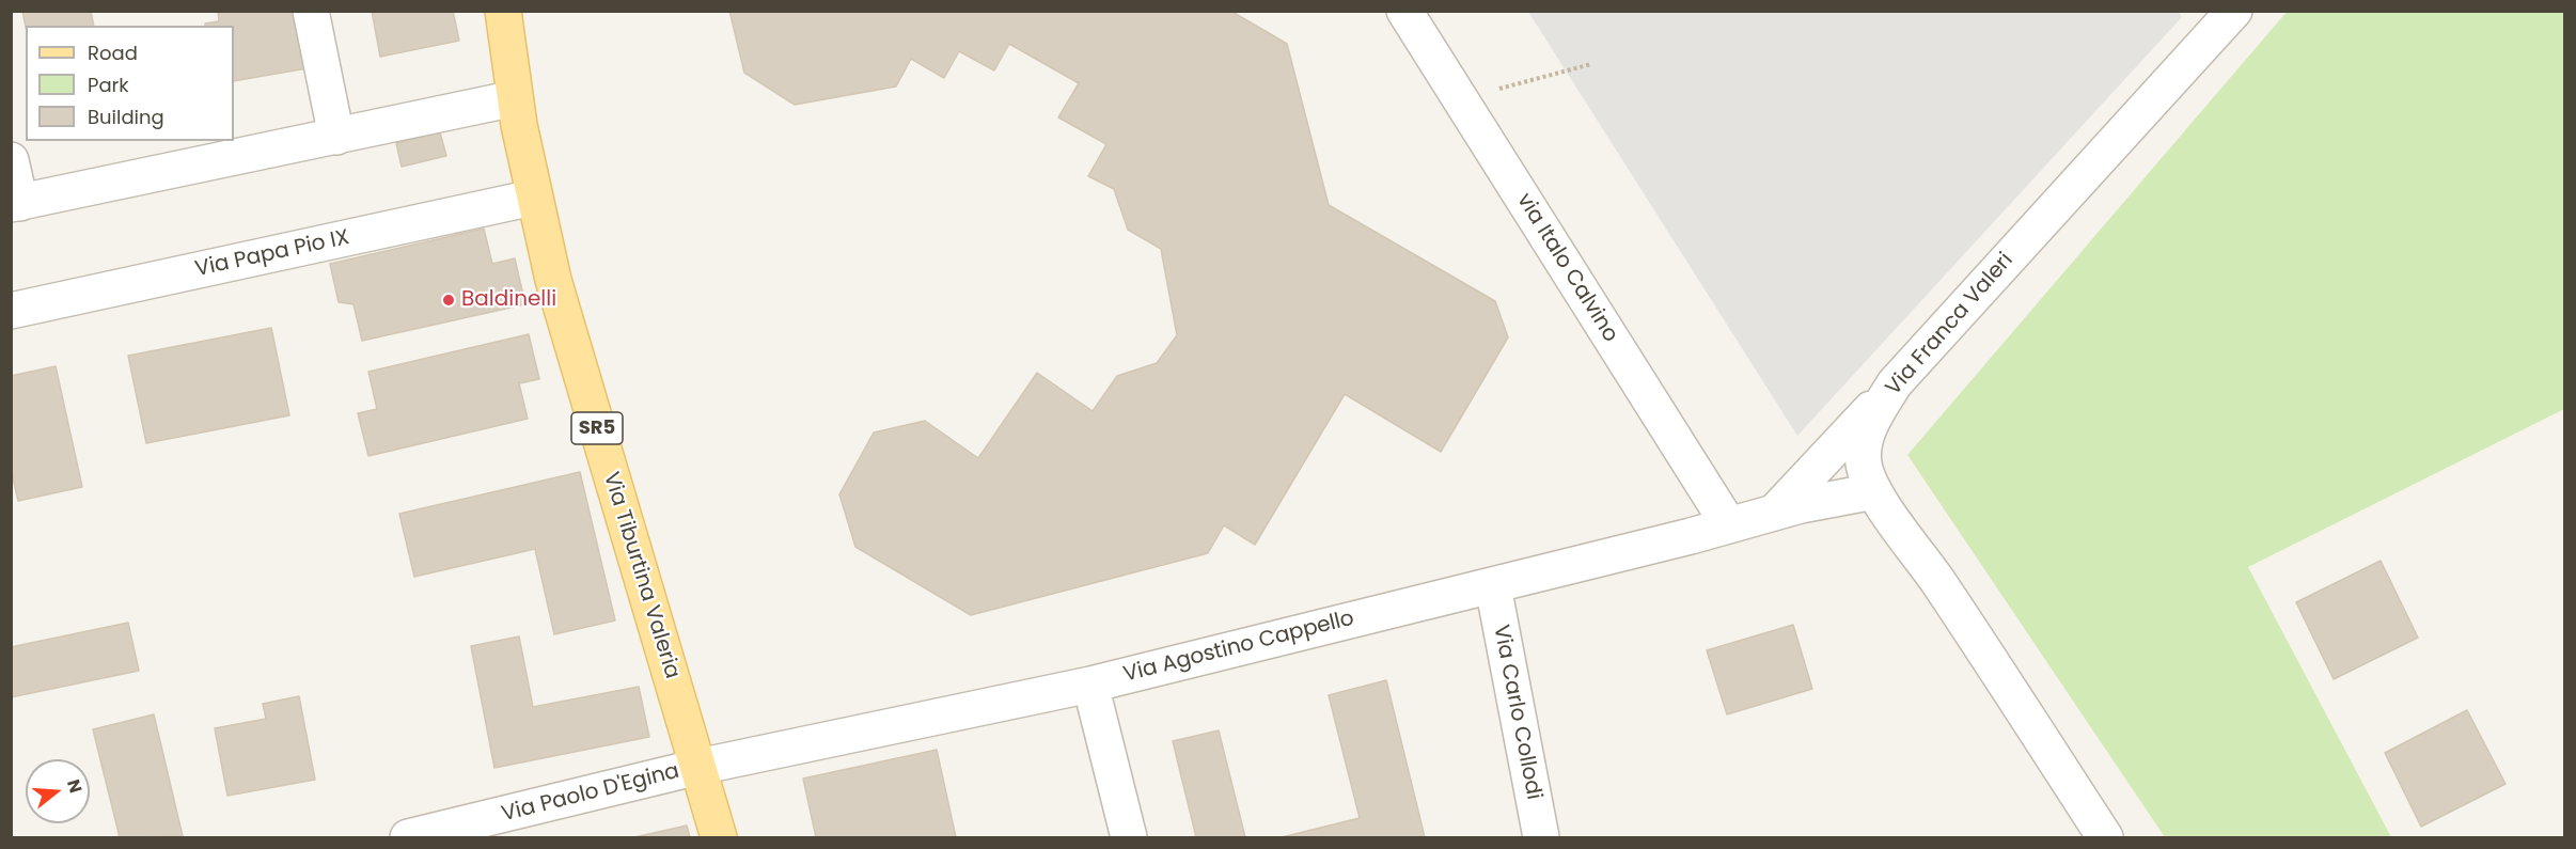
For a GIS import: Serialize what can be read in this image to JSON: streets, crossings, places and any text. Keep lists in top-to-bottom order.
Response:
{
  "streets": {
    "main road": ["SR5", "Via Tiburtina Valeria"],
    "street": [
      "Via Papa Pio IX",
      "via Italo Calvino",
      "Via Franca Valeri",
      "Via Agostino Cappello",
      "Via Carlo Collodi",
      "Via Paolo D'Egina"
    ]
  },
  "crossings": [
    ["Via Papa Pio IX", "Via Tiburtina Valeria"],
    ["via Italo Calvino", "Via Agostino Cappello"],
    ["Via Franca Valeri", "Via Agostino Cappello"],
    ["Via Tiburtina Valeria", "Via Agostino Cappello"],
    ["Via Tiburtina Valeria", "Via Paolo D'Egina"],
    ["Via Agostino Cappello", "Via Carlo Collodi"],
    ["Via Agostino Cappello", "Via Paolo D'Egina"]
  ],
  "places": ["Baldinelli"],
  "legend": ["Road", "Park", "Building"],
  "north": "right"
}
